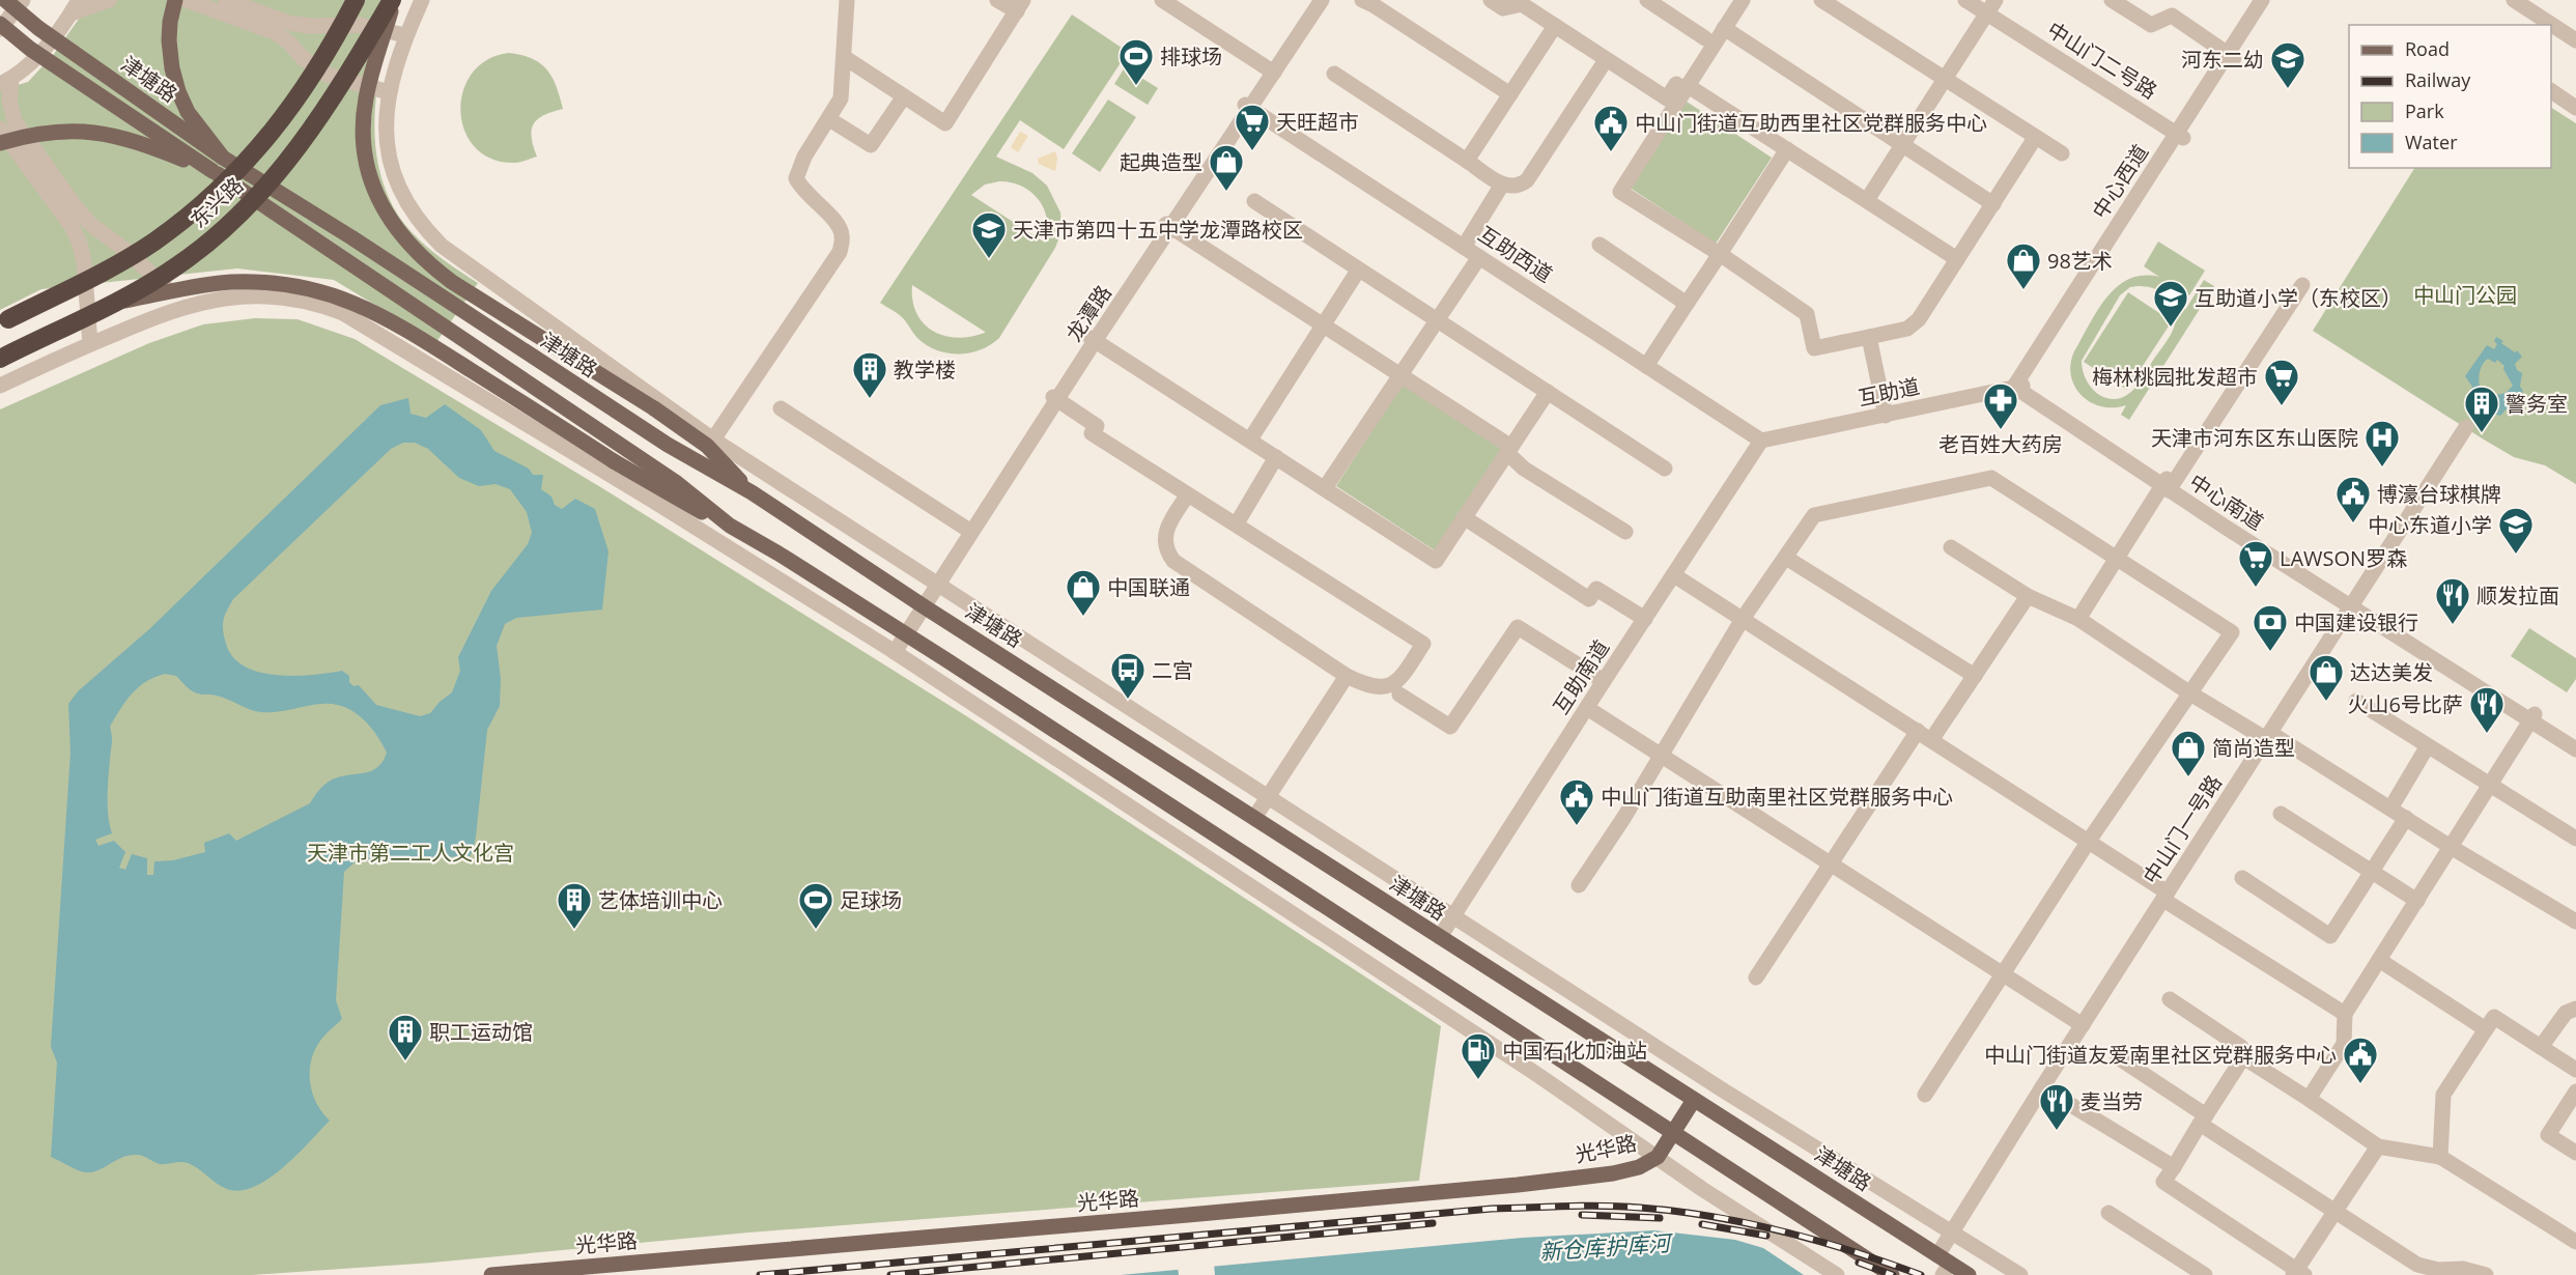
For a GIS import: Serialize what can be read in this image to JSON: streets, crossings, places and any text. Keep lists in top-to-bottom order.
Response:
{
  "streets": {
    "highway": ["东兴路"],
    "main road": ["津塘路", "光华路"],
    "street": [
      "中山门二号路",
      "中心西道",
      "互助西道",
      "龙潭路",
      "互助道",
      "中心南道",
      "互助南道",
      "中山门一号路"
    ]
  },
  "crossings": [
    ["中山门二号路", "中心西道"],
    ["津塘路", "龙潭路"],
    ["津塘路", "互助南道"],
    ["津塘路", "中山门一号路"],
    ["津塘路", "光华路"],
    ["中心西道", "互助道"],
    ["中心西道", "中心南道"],
    ["互助西道", "龙潭路"],
    ["互助西道", "互助道"],
    ["互助西道", "互助南道"],
    ["互助道", "中心南道"],
    ["互助道", "互助南道"],
    ["中心南道", "中山门一号路"]
  ],
  "water": ["新仓库护库河"],
  "parks": ["中山门公园", "天津市第二工人文化宫"],
  "places": {
    "sports": ["排球场", "足球场"],
    "school or university": [
      "河东二幼",
      "天津市第四十五中学龙潭路校区",
      "互助道小学（东校区）",
      "中心东道小学"
    ],
    "supermarket": ["天旺超市", "梅林桃园批发超市", "LAWSON罗森"],
    "public building": [
      "中山门街道互助西里社区党群服务中心",
      "博濠台球棋牌",
      "中山门街道互助南里社区党群服务中心",
      "中山门街道友爱南里社区党群服务中心"
    ],
    "shop": [
      "起典造型",
      "98艺术",
      "中国联通",
      "达达美发",
      "简尚造型"
    ],
    "building": [
      "教学楼",
      "警务室",
      "艺体培训中心",
      "职工运动馆"
    ],
    "pharmacy": ["老百姓大药房"],
    "hospital": ["天津市河东区东山医院"],
    "restaurant": ["顺发拉面", "火山6号比萨", "麦当劳"],
    "bank": ["中国建设银行"],
    "bus stop": ["二宫"],
    "fuel station": ["中国石化加油站"]
  },
  "legend": [
    "Road",
    "Railway",
    "Park",
    "Water"
  ]
}
